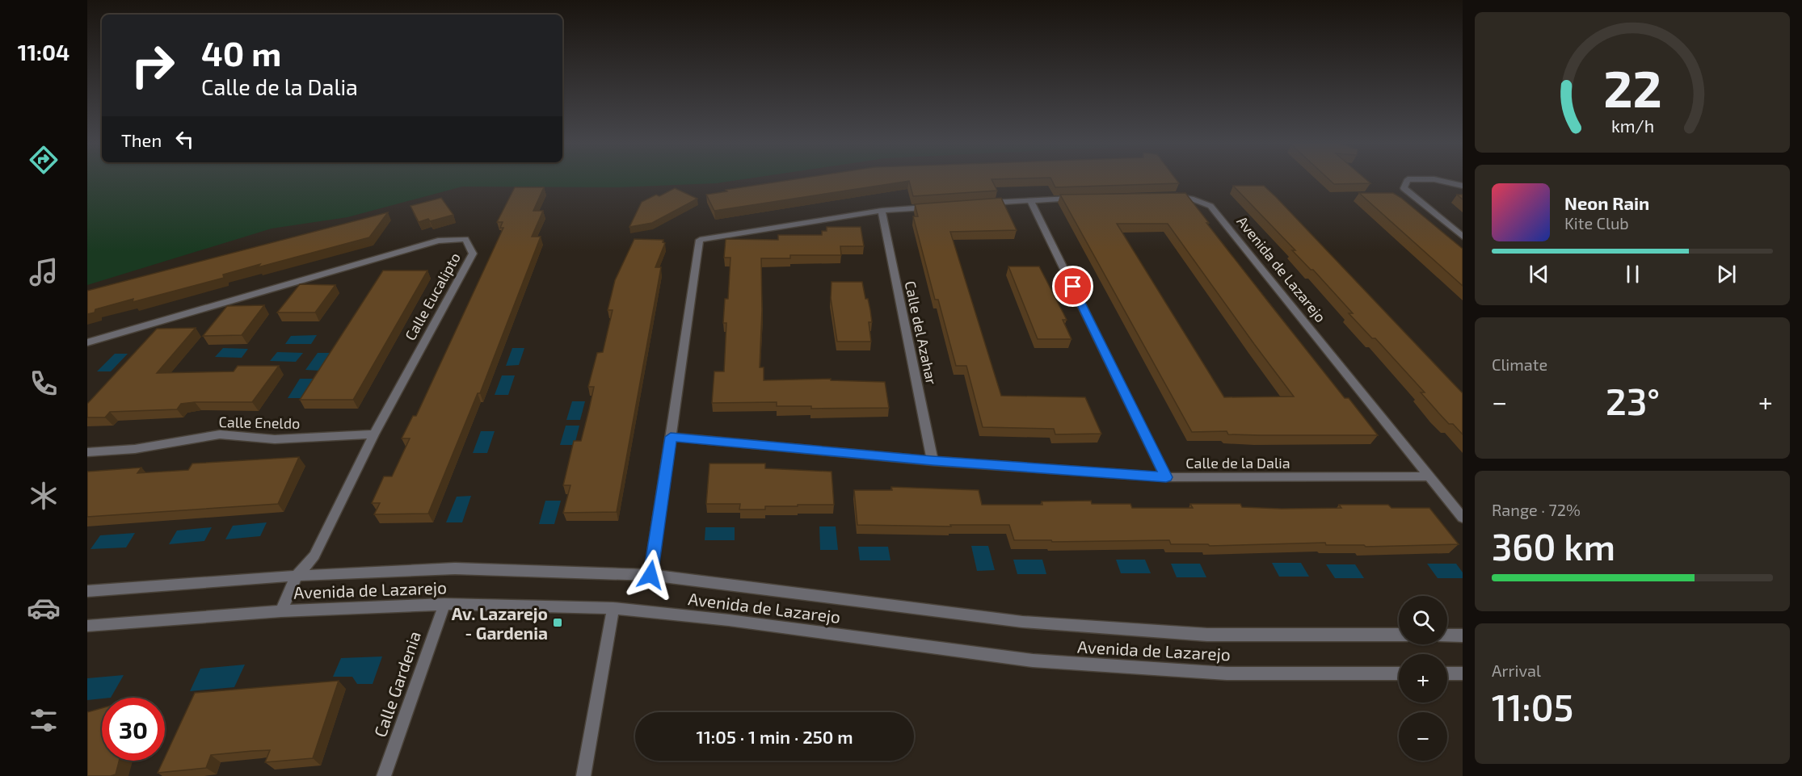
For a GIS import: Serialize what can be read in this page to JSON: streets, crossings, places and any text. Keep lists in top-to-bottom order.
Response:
{
  "streets": {
    "street": [
      "Avenida de Lazarejo",
      "Calle Eucalipto",
      "Calle del Azahar",
      "Calle Eneldo",
      "Calle de la Dalia",
      "Calle Gardenia"
    ]
  },
  "crossings": [
    ["Avenida de Lazarejo", "Calle Eucalipto"],
    ["Avenida de Lazarejo", "Calle de la Dalia"],
    ["Avenida de Lazarejo", "Calle Gardenia"],
    ["Calle Eucalipto", "Calle Eneldo"],
    ["Calle del Azahar", "Calle de la Dalia"]
  ],
  "places": {
    "transit": ["Av. Lazarejo - Gardenia"]
  },
  "page": {
    "tabs": "11:04",
    "turn": ["40 m", "Calle de la Dalia"],
    "then": "Then",
    "song": ["Neon Rain", "Kite Club"],
    "tile": [
      "Climate",
      ["Range · 72%", "360 km"],
      ["Arrival", "11:05"]
    ],
    "heat": ["−", "23°", "+"],
    "map_buttons": ["+", "−"],
    "limit": "30",
    "trip": "11:05 · 1 min · 250 m",
    "gauge": ["22", "km/h"]
  }
}
